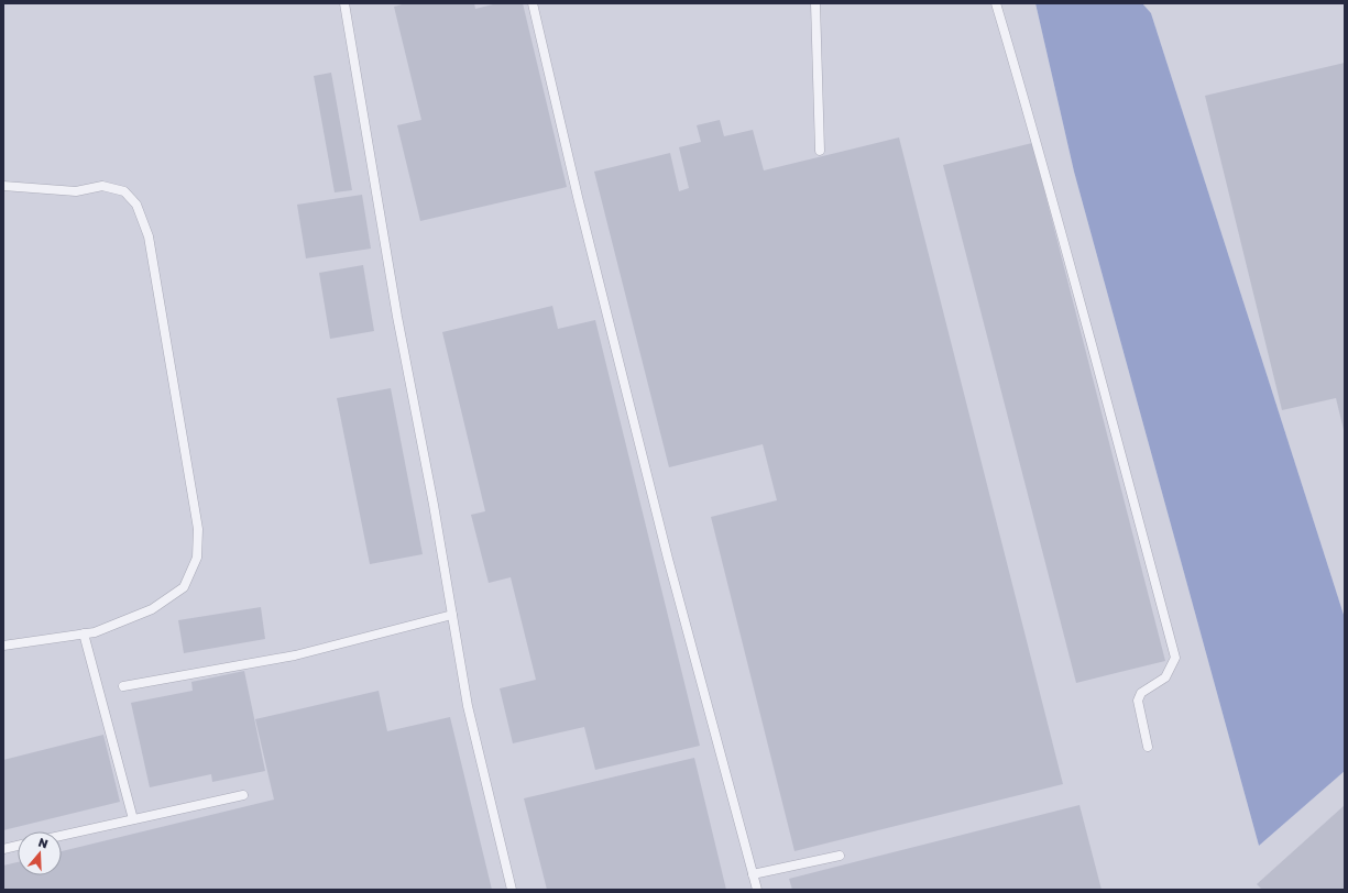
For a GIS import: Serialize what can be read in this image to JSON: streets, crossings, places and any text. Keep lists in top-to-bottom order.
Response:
{
  "north": "top"
}
